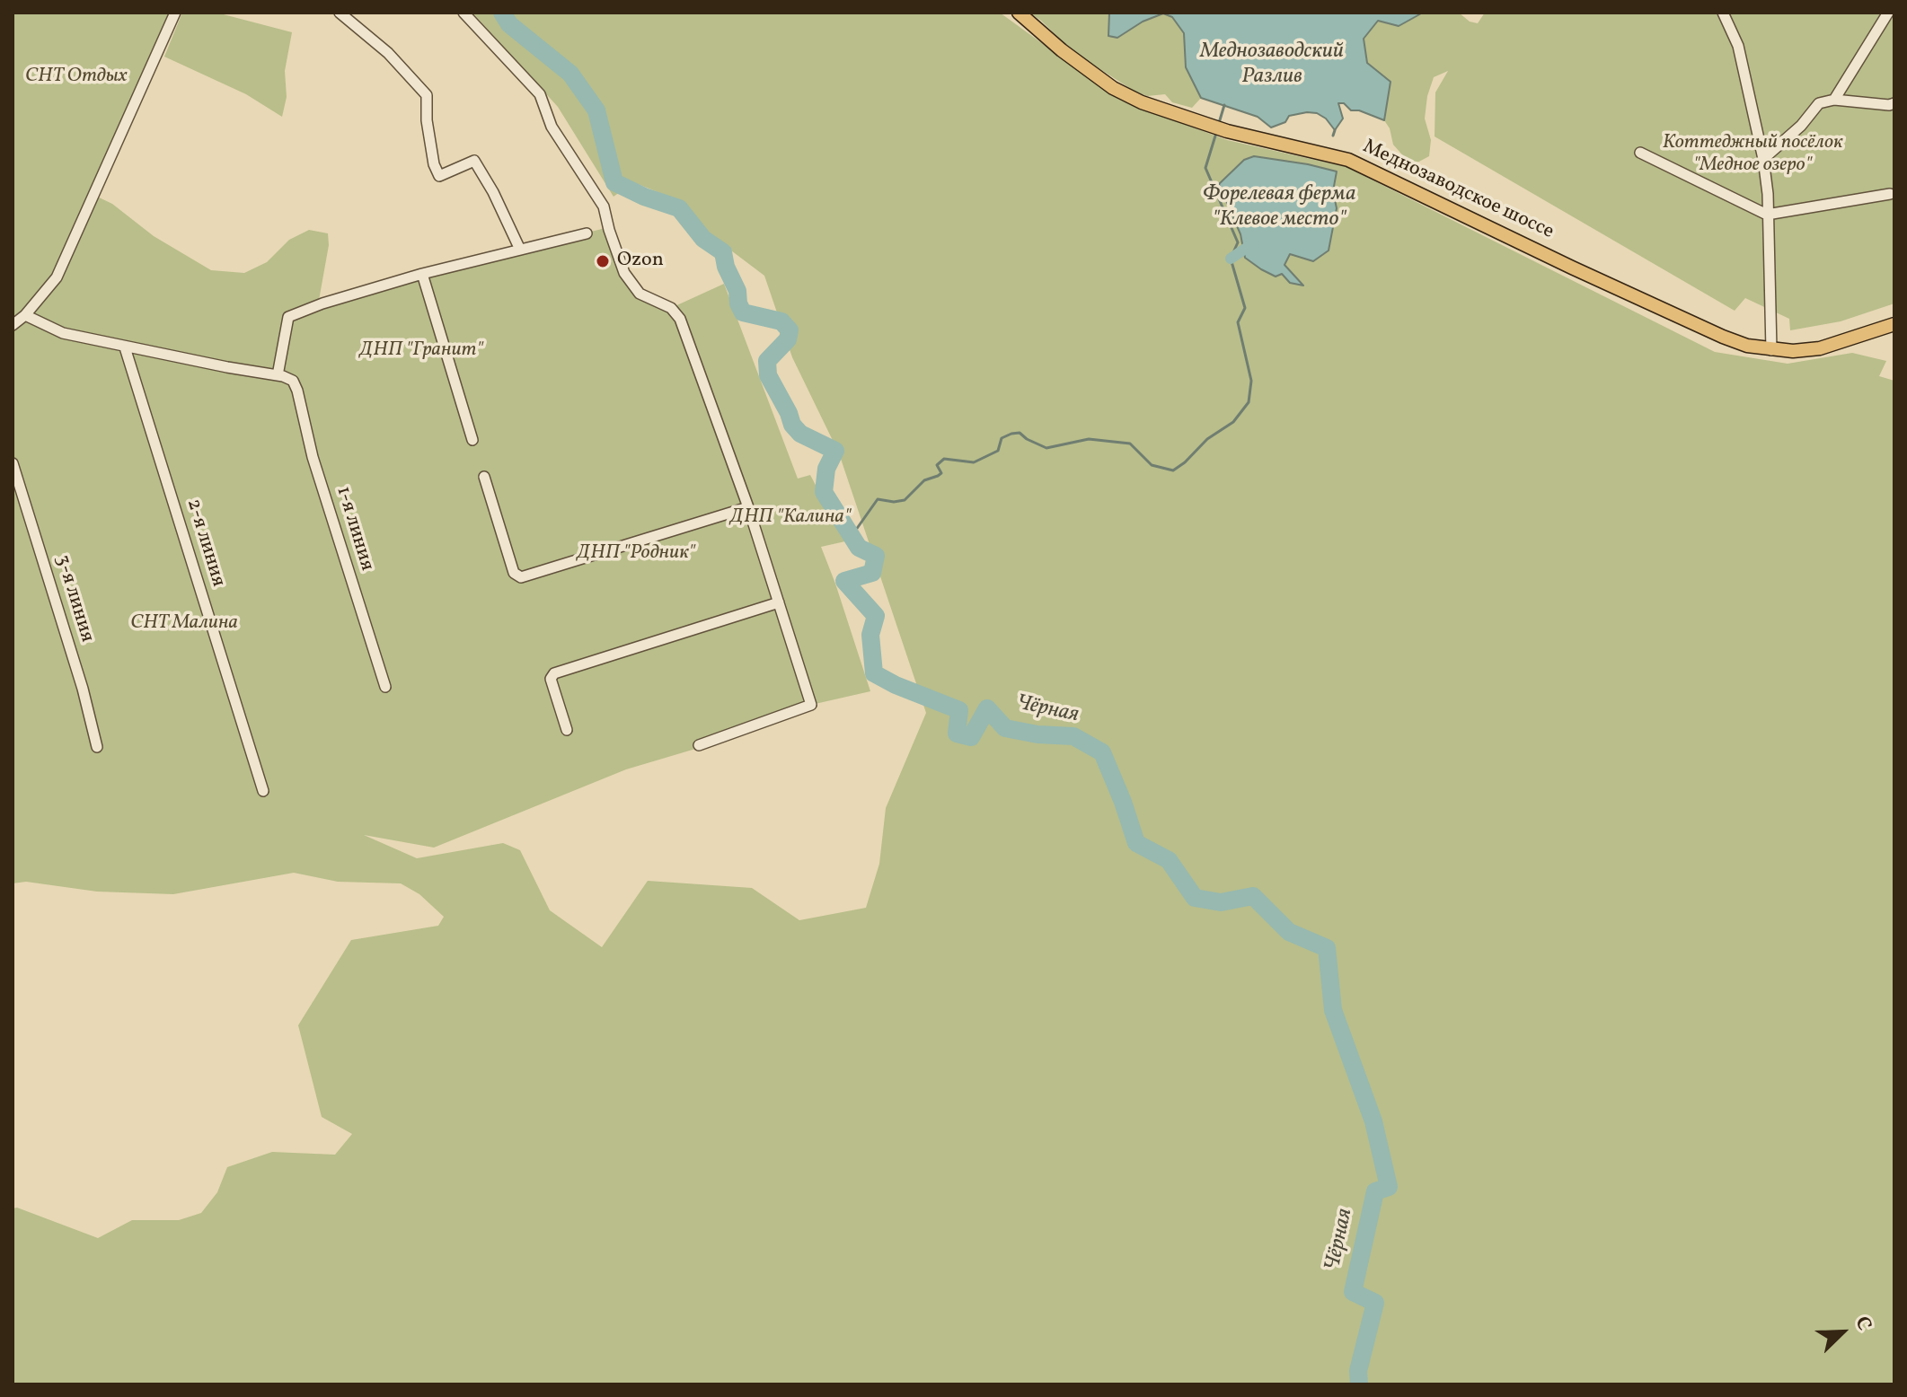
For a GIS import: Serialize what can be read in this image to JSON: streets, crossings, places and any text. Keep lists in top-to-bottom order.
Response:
{
  "streets": {
    "main road": ["Меднозаводское шоссе"],
    "street": ["1-я линия", "2-я линия", "3-я линия"]
  },
  "water": ["Меднозаводский Разлив", "Форелевая ферма \"Клевое место\"", "Чёрная"],
  "parks": [
    "СНТ Отдых",
    "Коттеджный посёлок \"Медное озеро\"",
    "ДНП \"Гранит\"",
    "ДНП \"Калина\"",
    "ДНП \"Родник\"",
    "СНТ Малина"
  ],
  "places": ["Ozon"],
  "north": "top right"
}
